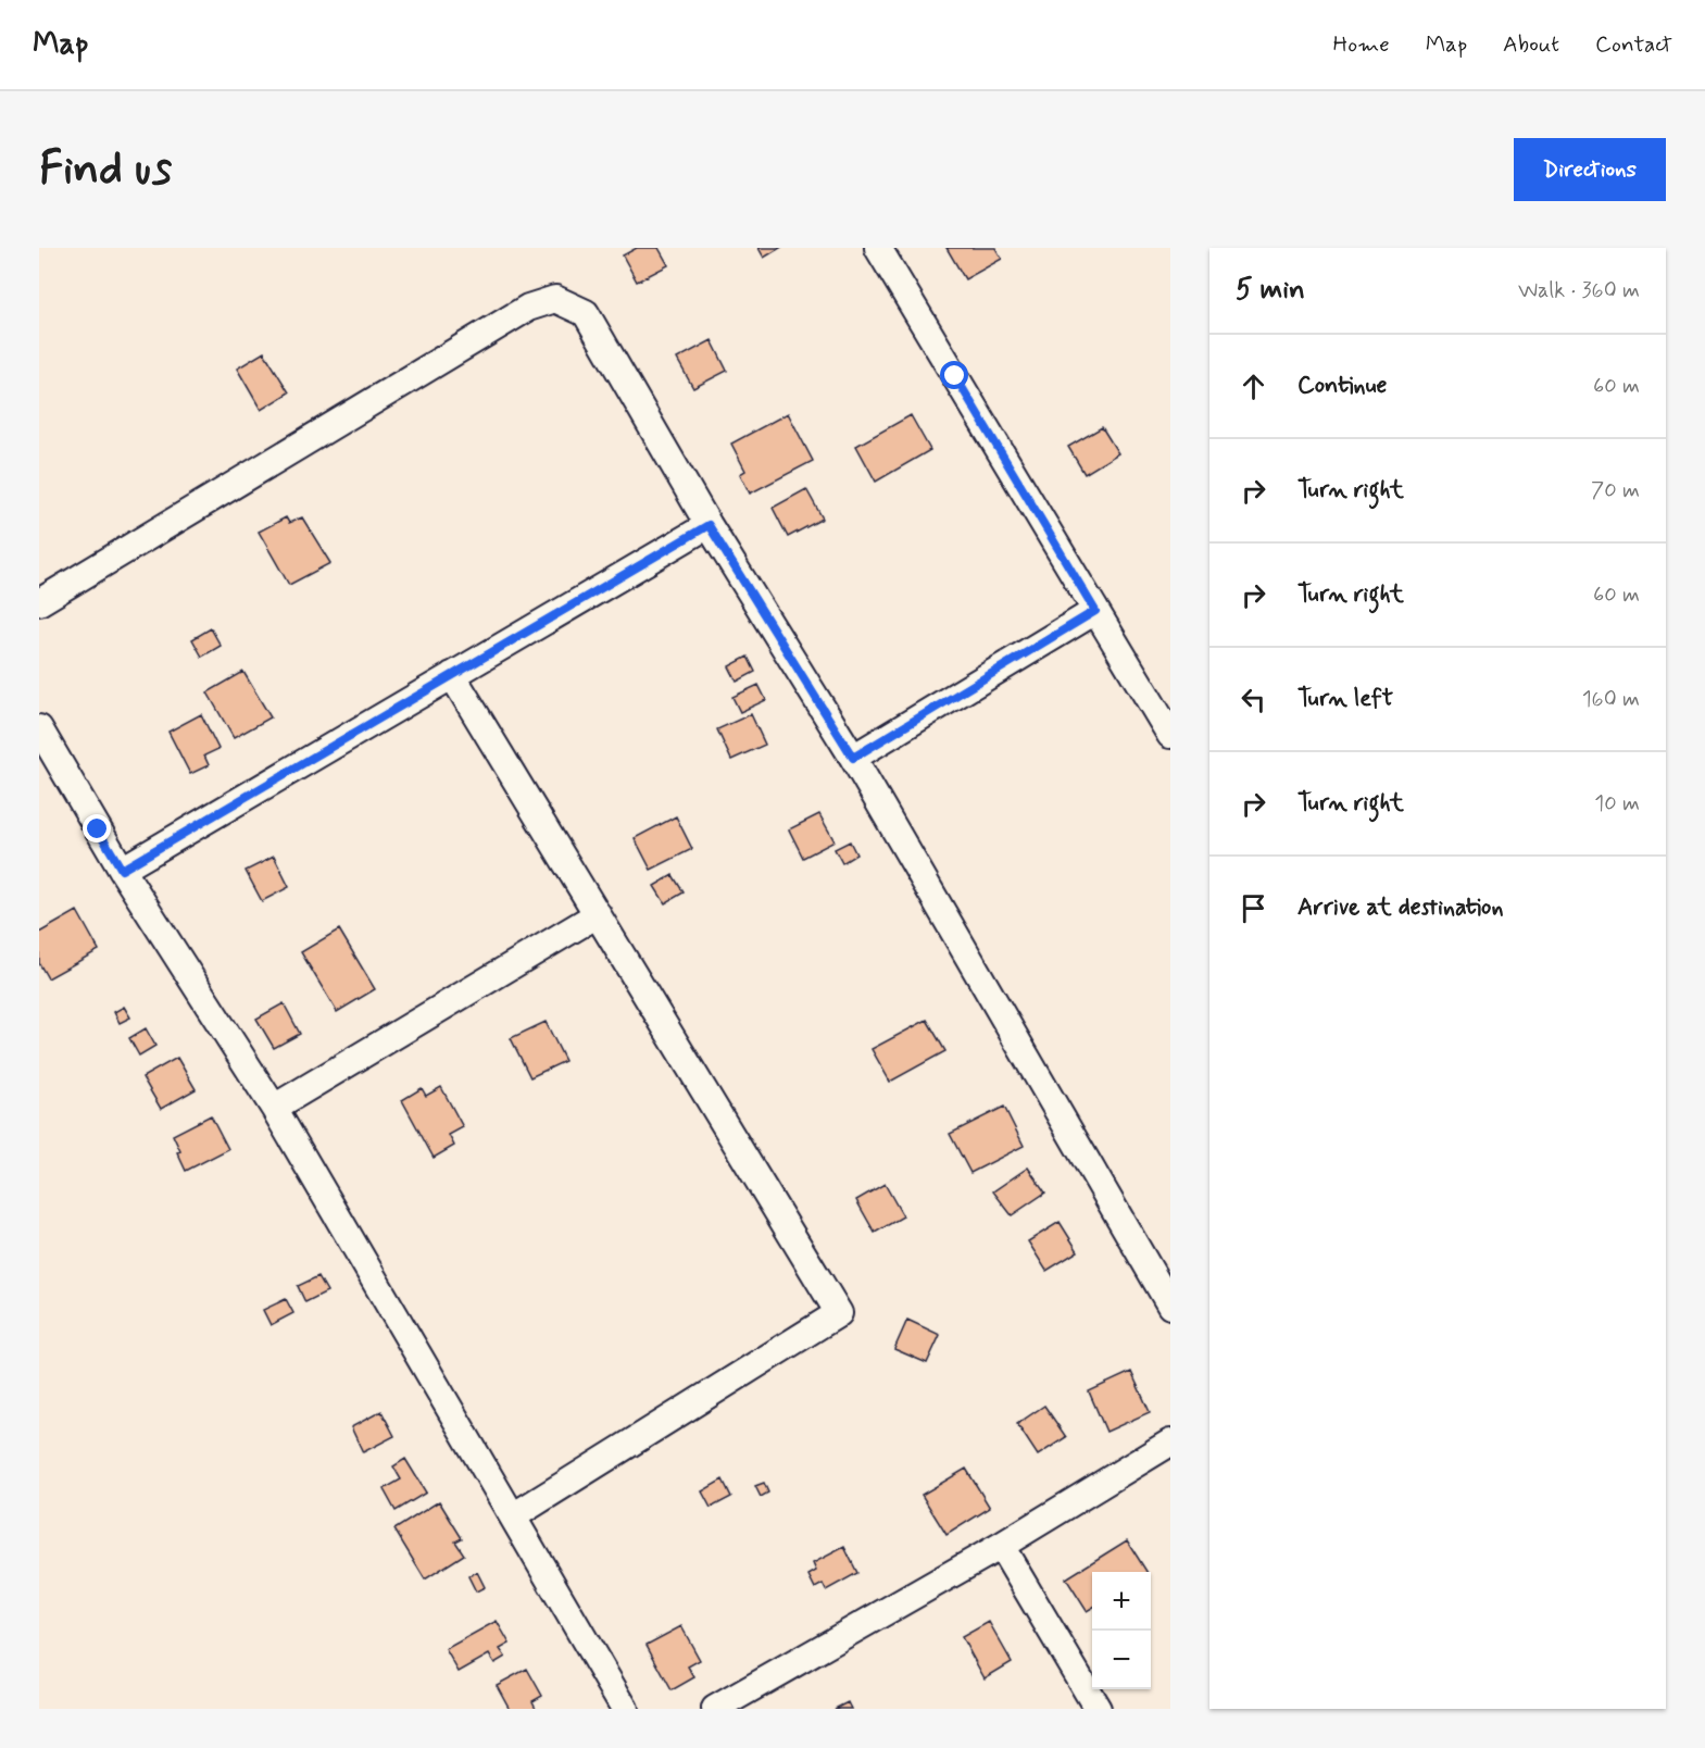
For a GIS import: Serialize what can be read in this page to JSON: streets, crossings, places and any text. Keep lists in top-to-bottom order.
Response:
{
  "page": {
    "header": "Map",
    "nav": [
      "Home",
      "Map",
      "About",
      "Contact"
    ],
    "buttons": "Directions",
    "title": "Find us",
    "heading": ["5 min", "Walk · 360 m"],
    "list": [
      ["Continue", "60 m"],
      ["Turn right", "70 m"],
      ["Turn right", "60 m"],
      ["Turn left", "160 m"],
      ["Turn right", "10 m"],
      "Arrive at destination"
    ],
    "map_buttons": ["+", "−"]
  }
}
